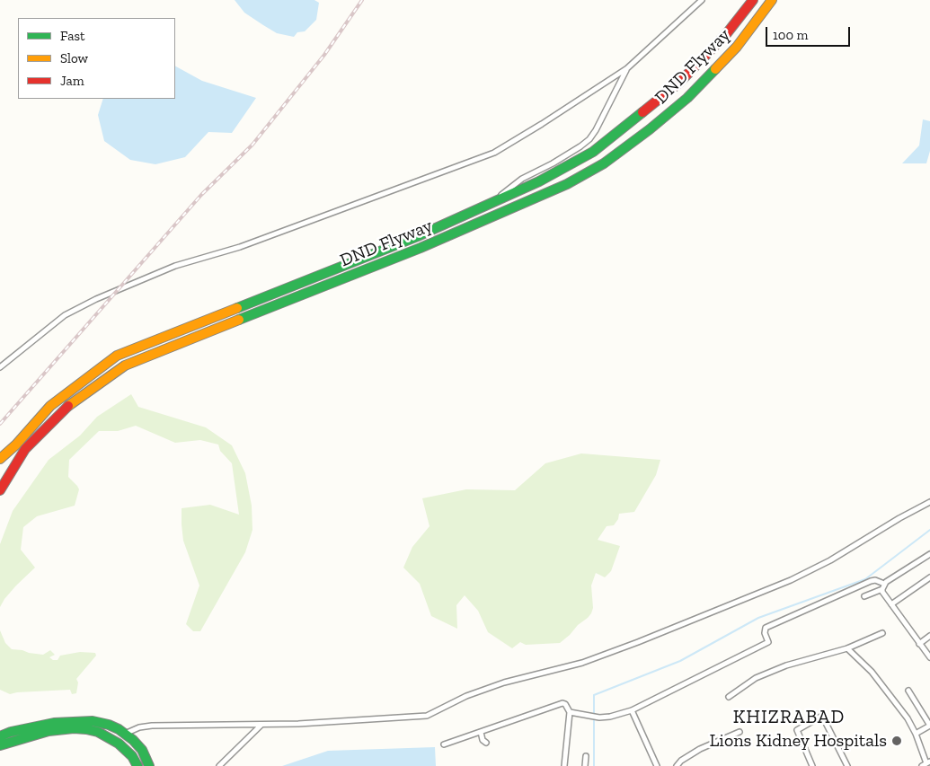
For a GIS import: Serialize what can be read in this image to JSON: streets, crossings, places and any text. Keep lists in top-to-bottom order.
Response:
{
  "streets": {
    "highway": ["DND Flyway"]
  },
  "districts": ["KHIZRABAD"],
  "places": ["Lions Kidney Hospitals"],
  "legend": ["Fast", "Slow", "Jam"],
  "scale_bar": "100 m"
}
